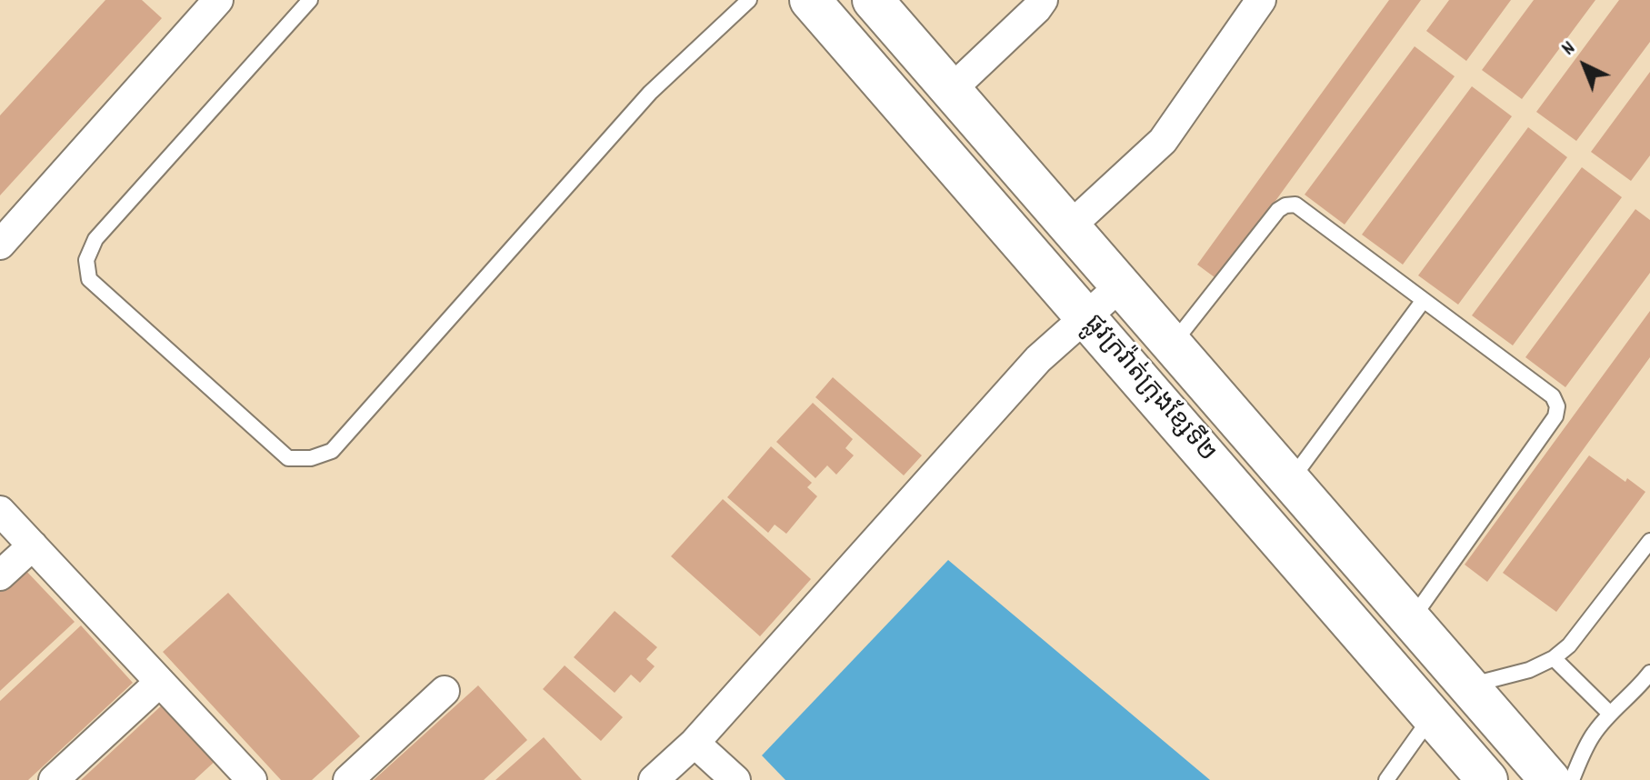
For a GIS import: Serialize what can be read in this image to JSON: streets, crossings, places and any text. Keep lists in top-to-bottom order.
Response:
{
  "streets": {
    "main road": ["ផ្លូវក្រវ៉ាត់ក្រុងខ្សែទី២"]
  },
  "north": "top left"
}
